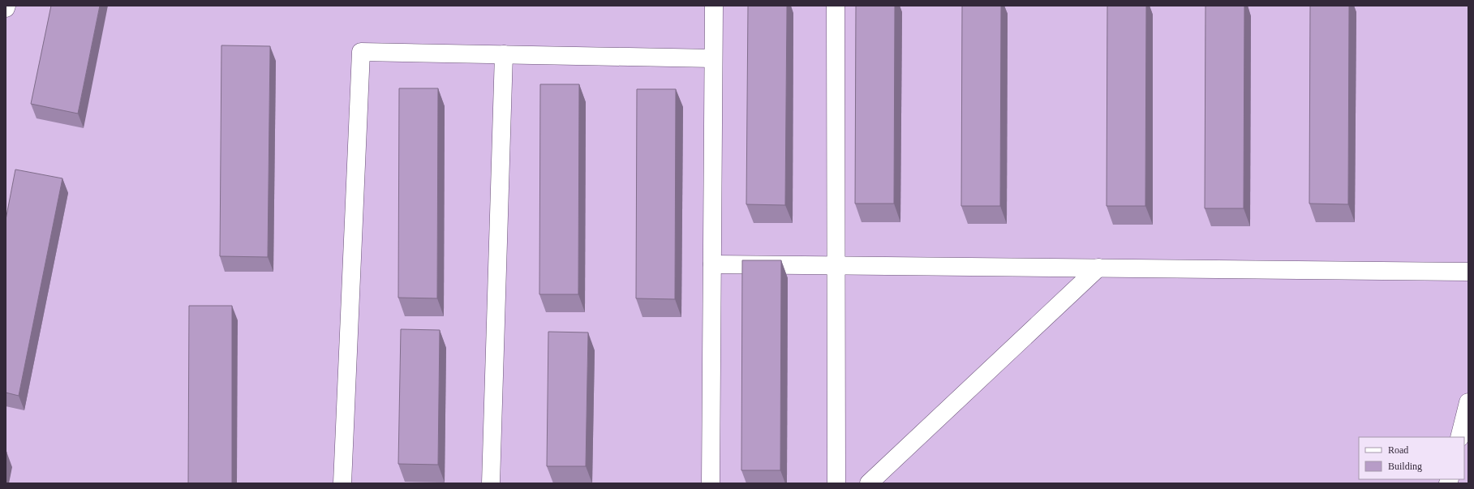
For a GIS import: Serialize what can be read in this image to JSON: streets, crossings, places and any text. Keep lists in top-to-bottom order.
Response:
{
  "legend": ["Road", "Building"]
}
